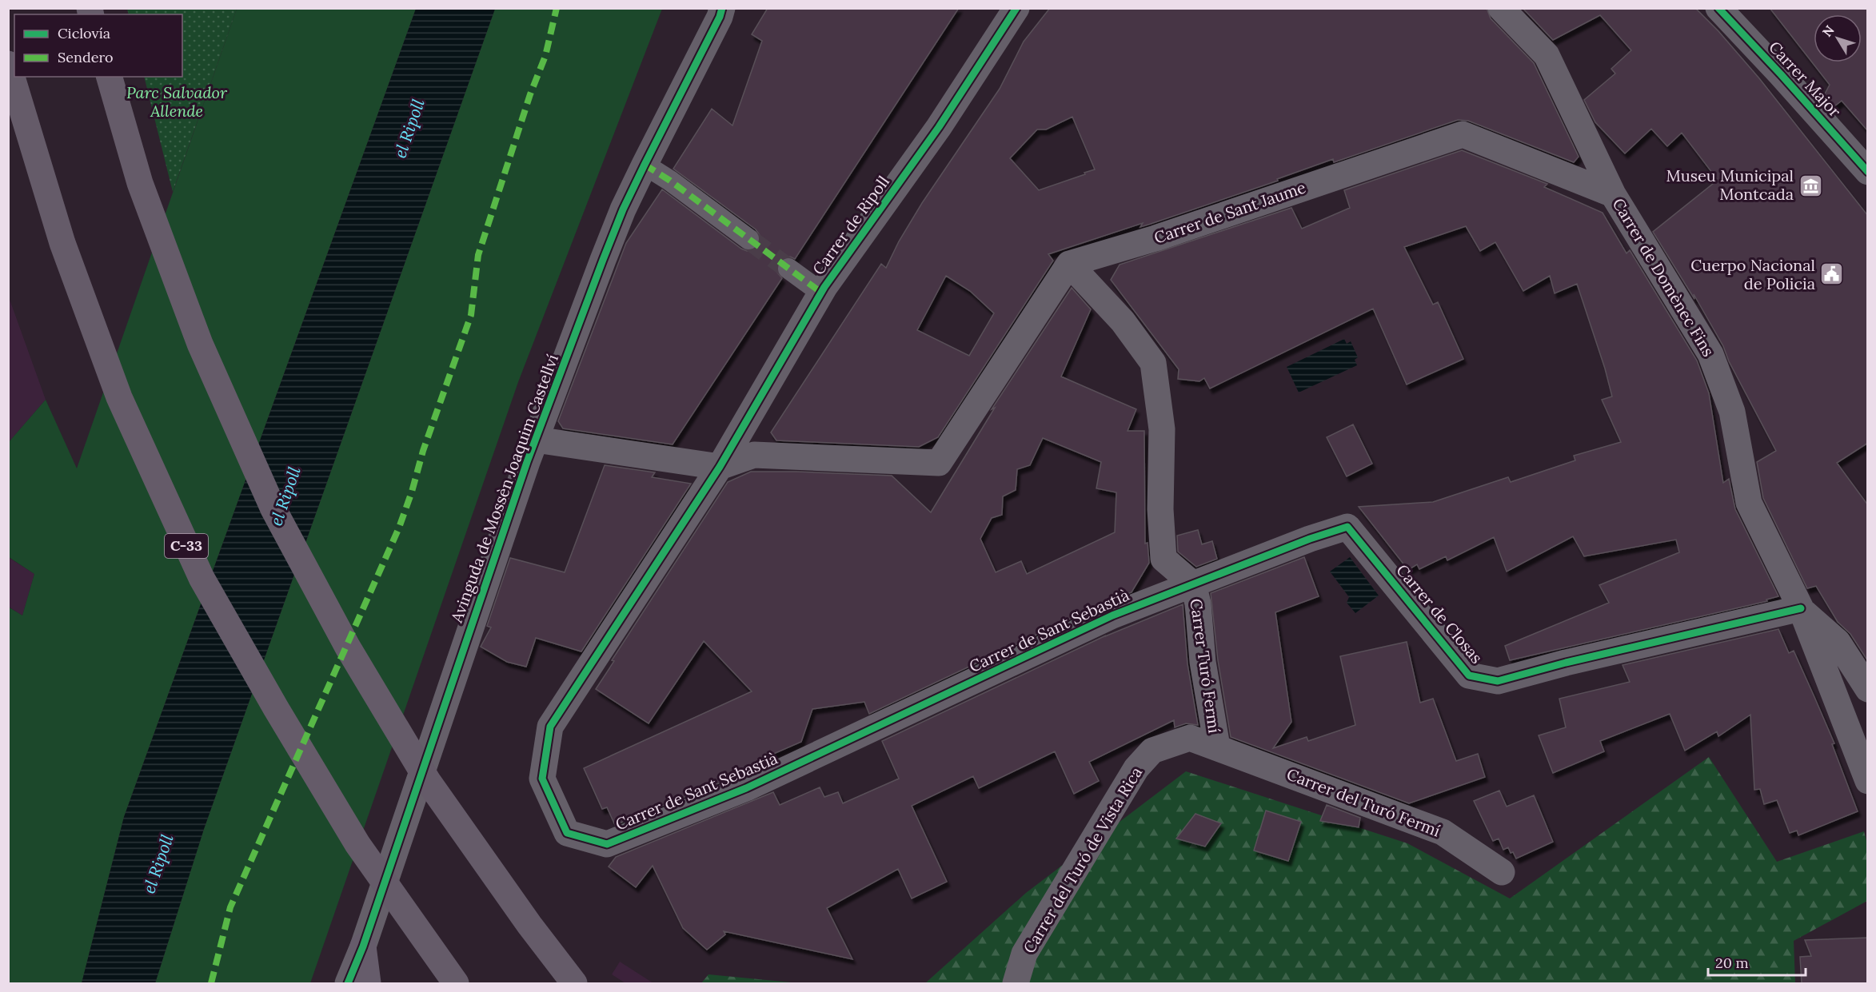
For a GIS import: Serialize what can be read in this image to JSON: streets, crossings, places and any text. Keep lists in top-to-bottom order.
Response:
{
  "streets": {
    "highway": ["C-33"],
    "street": [
      "Carrer Major",
      "Carrer de Sant Jaume",
      "Carrer de Ripoll",
      "Carrer de Domènec Fins",
      "Avinguda de Mossèn Joaquim Castellví",
      "Carrer de Closas",
      "Carrer de Sant Sebastià",
      "Carrer Turó Fermí",
      "Carrer del Turó Fermí",
      "Carrer del Turó de Vista Rica"
    ]
  },
  "crossings": [
    ["Carrer de Sant Jaume", "Carrer de Domènec Fins"],
    ["Carrer de Ripoll", "Carrer de Sant Sebastià"],
    ["Carrer de Domènec Fins", "Carrer de Closas"],
    ["Carrer de Closas", "Carrer de Sant Sebastià"],
    ["Carrer de Closas", "Carrer Turó Fermí"],
    ["Carrer de Sant Sebastià", "Carrer Turó Fermí"],
    ["Carrer Turó Fermí", "Carrer del Turó Fermí"],
    ["Carrer Turó Fermí", "Carrer del Turó de Vista Rica"],
    ["Carrer del Turó Fermí", "Carrer del Turó de Vista Rica"]
  ],
  "water": ["el Ripoll"],
  "parks": ["Parc Salvador Allende"],
  "places": {
    "museum": ["Museu Municipal Montcada"],
    "public building": ["Cuerpo Nacional de Policia"]
  },
  "legend": ["Ciclovía", "Sendero"],
  "scale_bar": "20 m",
  "north": "top left"
}
